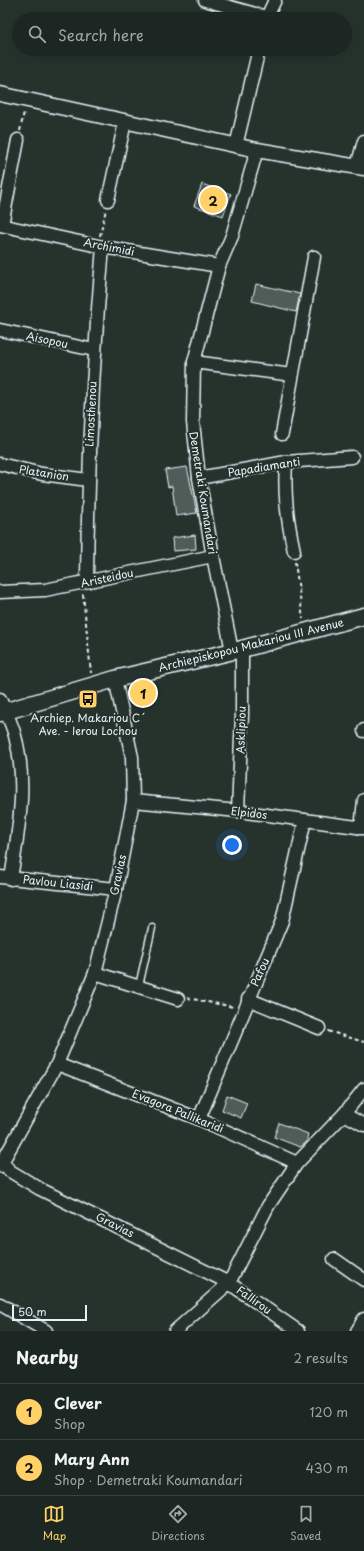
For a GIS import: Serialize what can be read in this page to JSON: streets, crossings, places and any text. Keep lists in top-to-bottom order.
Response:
{
  "streets": {
    "main road": ["Archiepiskopou Makariou III Avenue"],
    "street": [
      "Archimidi",
      "Aisopou",
      "Limosthenou",
      "Papadiamanti",
      "Platanion",
      "Demetraki Koumandari",
      "Aristeidou",
      "Asklipiou",
      "Elpidos",
      "Gravias",
      "Pavlou Liasidi",
      "Pafou",
      "Evagora Pallikaridi",
      "Fallirou"
    ]
  },
  "crossings": [
    ["Archimidi", "Limosthenou"],
    ["Archimidi", "Demetraki Koumandari"],
    ["Aisopou", "Limosthenou"],
    ["Limosthenou", "Platanion"],
    ["Limosthenou", "Aristeidou"],
    ["Papadiamanti", "Demetraki Koumandari"],
    ["Demetraki Koumandari", "Aristeidou"],
    ["Demetraki Koumandari", "Archiepiskopou Makariou III Avenue"],
    ["Demetraki Koumandari", "Asklipiou"],
    ["Archiepiskopou Makariou III Avenue", "Asklipiou"],
    ["Archiepiskopou Makariou III Avenue", "Gravias"],
    ["Asklipiou", "Elpidos"],
    ["Elpidos", "Gravias"],
    ["Elpidos", "Pafou"],
    ["Gravias", "Pavlou Liasidi"],
    ["Gravias", "Evagora Pallikaridi"],
    ["Gravias", "Fallirou"],
    ["Pafou", "Evagora Pallikaridi"]
  ],
  "places": {
    "bus stop": ["Archiep. Makariou C´ Ave. - Ierou Lochou"]
  },
  "scale_bar": "50 m",
  "page": {
    "search": "Search here",
    "pins": ["2", "1"],
    "scale": "50 m",
    "heading": ["Nearby", "2 results"],
    "list": [
      {
        "mark": "1",
        "name": "Clever",
        "note": "Shop",
        "value": "120 m"
      },
      {
        "mark": "2",
        "name": "Mary Ann",
        "note": "Shop · Demetraki Koumandari",
        "value": "430 m"
      }
    ],
    "nav": ["Map", "Directions", "Saved"]
  }
}
